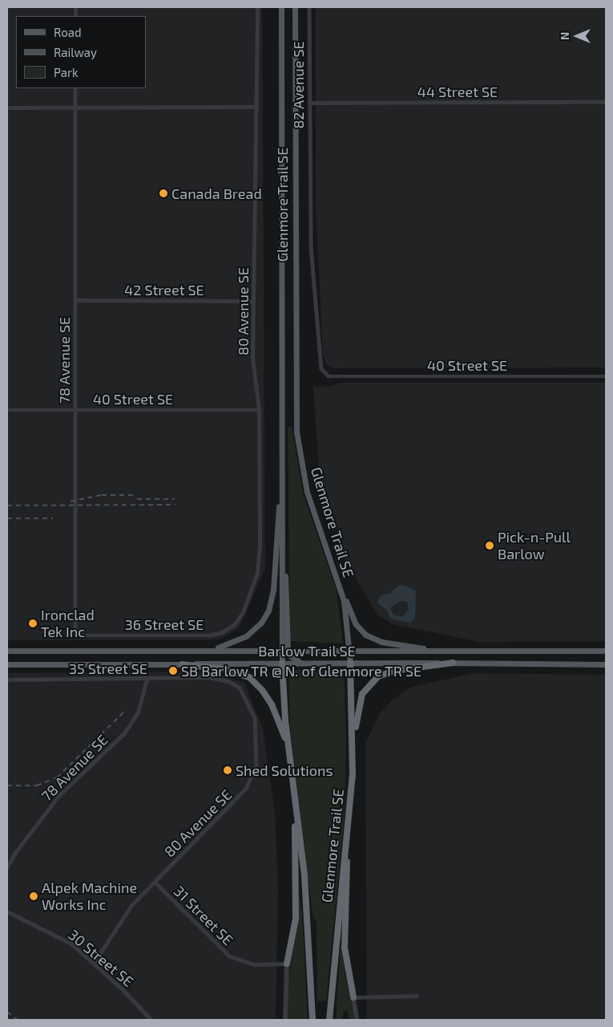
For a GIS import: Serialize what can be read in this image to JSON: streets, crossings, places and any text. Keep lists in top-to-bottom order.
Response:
{
  "streets": {
    "highway": ["Glenmore Trail SE"],
    "main road": ["Barlow Trail SE"],
    "street": [
      "82 Avenue SE",
      "44 Street SE",
      "42 Street SE",
      "80 Avenue SE",
      "78 Avenue SE",
      "40 Street SE",
      "36 Street SE",
      "35 Street SE",
      "31 Street SE",
      "30 Street SE"
    ]
  },
  "crossings": [
    ["82 Avenue SE", "44 Street SE"],
    ["82 Avenue SE", "40 Street SE"],
    ["Glenmore Trail SE", "Barlow Trail SE"],
    ["42 Street SE", "80 Avenue SE"],
    ["42 Street SE", "78 Avenue SE"],
    ["80 Avenue SE", "40 Street SE"],
    ["80 Avenue SE", "36 Street SE"],
    ["80 Avenue SE", "35 Street SE"],
    ["80 Avenue SE", "31 Street SE"],
    ["80 Avenue SE", "30 Street SE"],
    ["78 Avenue SE", "40 Street SE"],
    ["78 Avenue SE", "36 Street SE"],
    ["78 Avenue SE", "35 Street SE"]
  ],
  "places": [
    "Canada Bread",
    "Pick-n-Pull Barlow",
    "Ironclad Tek Inc",
    "SB Barlow TR @ N. of Glenmore TR SE",
    "Shed Solutions",
    "Alpek Machine Works Inc"
  ],
  "legend": ["Road", "Railway", "Park"],
  "north": "left"
}
